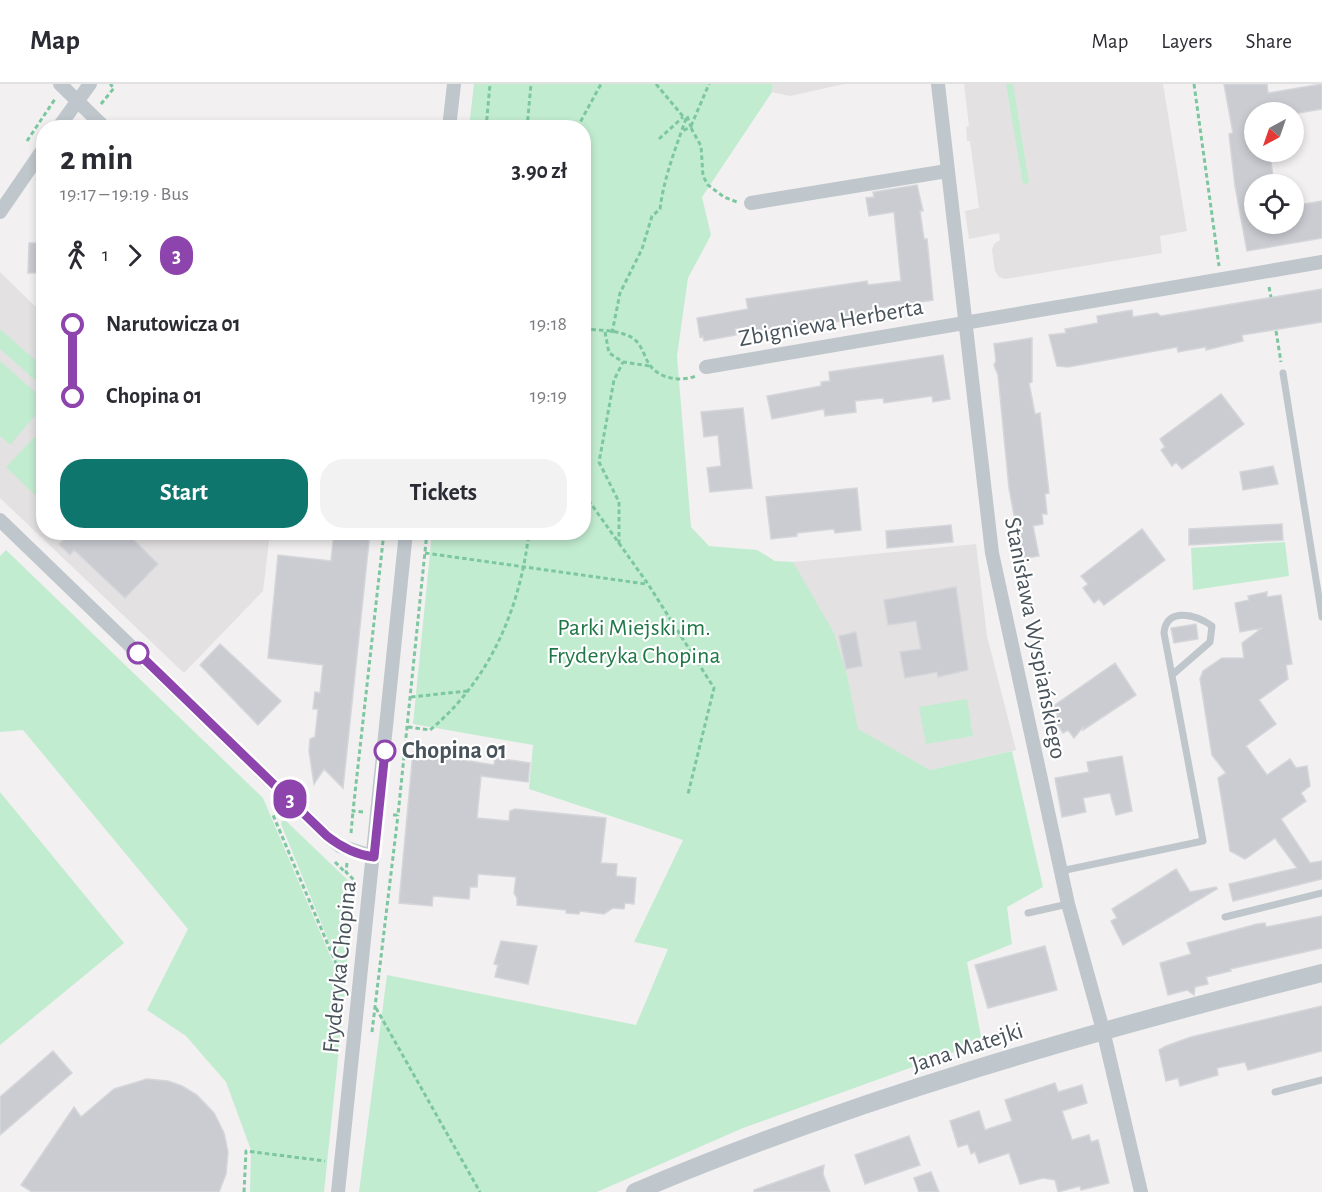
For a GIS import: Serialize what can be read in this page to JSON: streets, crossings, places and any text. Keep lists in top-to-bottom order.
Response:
{
  "streets": {
    "street": [
      "Zbigniewa Herberta",
      "Stanisława Wyspiańskiego",
      "Fryderyka Chopina",
      "Jana Matejki"
    ]
  },
  "crossings": [
    ["Zbigniewa Herberta", "Stanisława Wyspiańskiego"],
    ["Stanisława Wyspiańskiego", "Jana Matejki"]
  ],
  "parks": ["Parki Miejski im. Fryderyka Chopina"],
  "places": ["Chopina 01"],
  "lines": ["bus line 3"],
  "north": "bottom left",
  "page": {
    "header": "Map",
    "nav": ["Map", "Layers", "Share"],
    "on_map": "3",
    "heading": ["2 min", "19:17 – 19:19 · Bus", "3.90 zł"],
    "legs": ["1", "3"],
    "list": [
      {
        "name": "Narutowicza 01",
        "value": "19:18"
      },
      {
        "name": "Chopina 01",
        "value": "19:19"
      }
    ],
    "buttons": ["Start", "Tickets"]
  }
}
